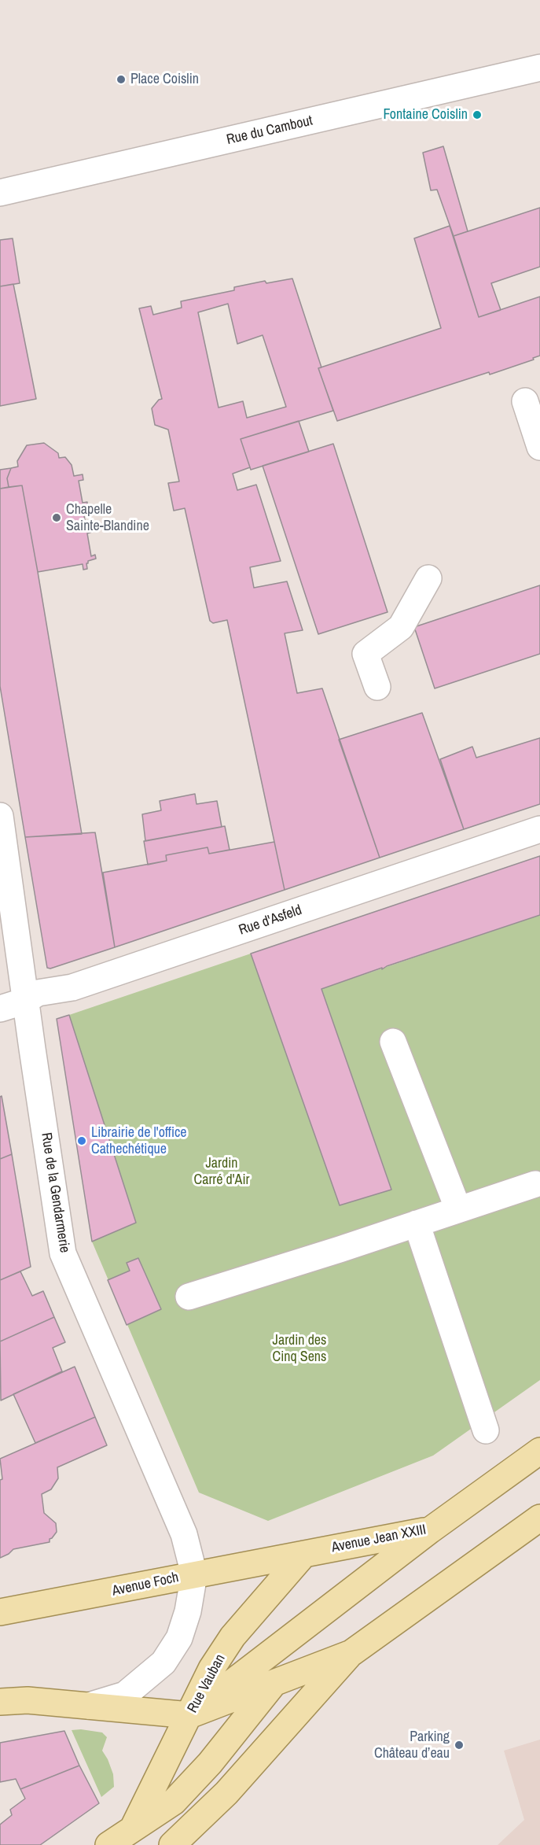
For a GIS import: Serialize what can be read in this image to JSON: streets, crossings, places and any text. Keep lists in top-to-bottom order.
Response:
{
  "streets": {
    "main road": ["Avenue Jean XXIII", "Avenue Foch", "Rue Vauban"],
    "street": ["Rue du Cambout", "Rue d'Asfeld", "Rue de la Gendarmerie"]
  },
  "crossings": [
    ["Rue d'Asfeld", "Rue de la Gendarmerie"],
    ["Rue de la Gendarmerie", "Avenue Jean XXIII"],
    ["Rue de la Gendarmerie", "Avenue Foch"],
    ["Avenue Jean XXIII", "Avenue Foch"],
    ["Avenue Jean XXIII", "Rue Vauban"],
    ["Avenue Foch", "Rue Vauban"]
  ],
  "parks": ["Jardin Carré d'Air", "Jardin des Cinq Sens"],
  "places": [
    "Place Coislin",
    "Fontaine Coislin",
    "Chapelle Sainte-Blandine",
    "Librairie de l'office Cathechétique",
    "Parking Château d’eau"
  ]
}
